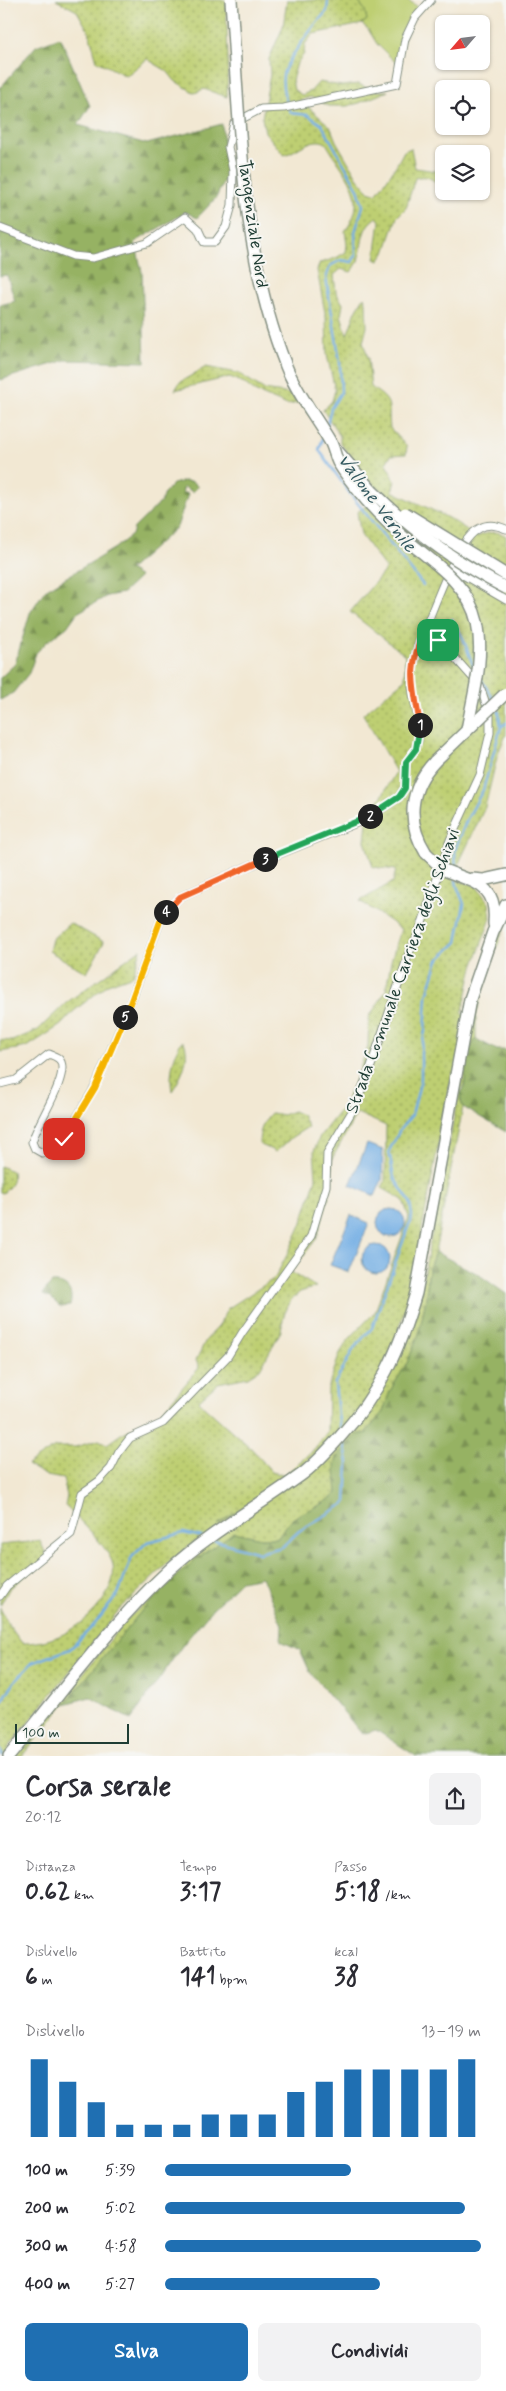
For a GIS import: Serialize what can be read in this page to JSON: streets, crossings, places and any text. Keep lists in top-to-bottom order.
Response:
{
  "streets": {
    "main road": ["Tangenziale Nord"],
    "street": ["Strada Comunale Carriera degli Schiavi"]
  },
  "water": ["Vallone Vernile"],
  "scale_bar": "100 m",
  "north": "bottom left",
  "page": {
    "pins": [
      "1",
      "2",
      "3",
      "4",
      "5"
    ],
    "scale": "100 m",
    "heading": ["Corsa serale", "20:12"],
    "stats": [
      ["Distanza", "0.62 km"],
      ["Tempo", "3:17"],
      ["Passo", "5:18 /km"],
      ["Dislivello", "6 m"],
      ["Battito", "141 bpm"],
      ["kcal", "38"]
    ],
    "chart": ["Dislivello", "13–19 m"],
    "list": [
      {
        "name": "100 m",
        "note": "5:39"
      },
      {
        "name": "200 m",
        "note": "5:02"
      },
      {
        "name": "300 m",
        "note": "4:58"
      },
      {
        "name": "400 m",
        "note": "5:27"
      }
    ],
    "buttons": ["Salva", "Condividi"]
  }
}
